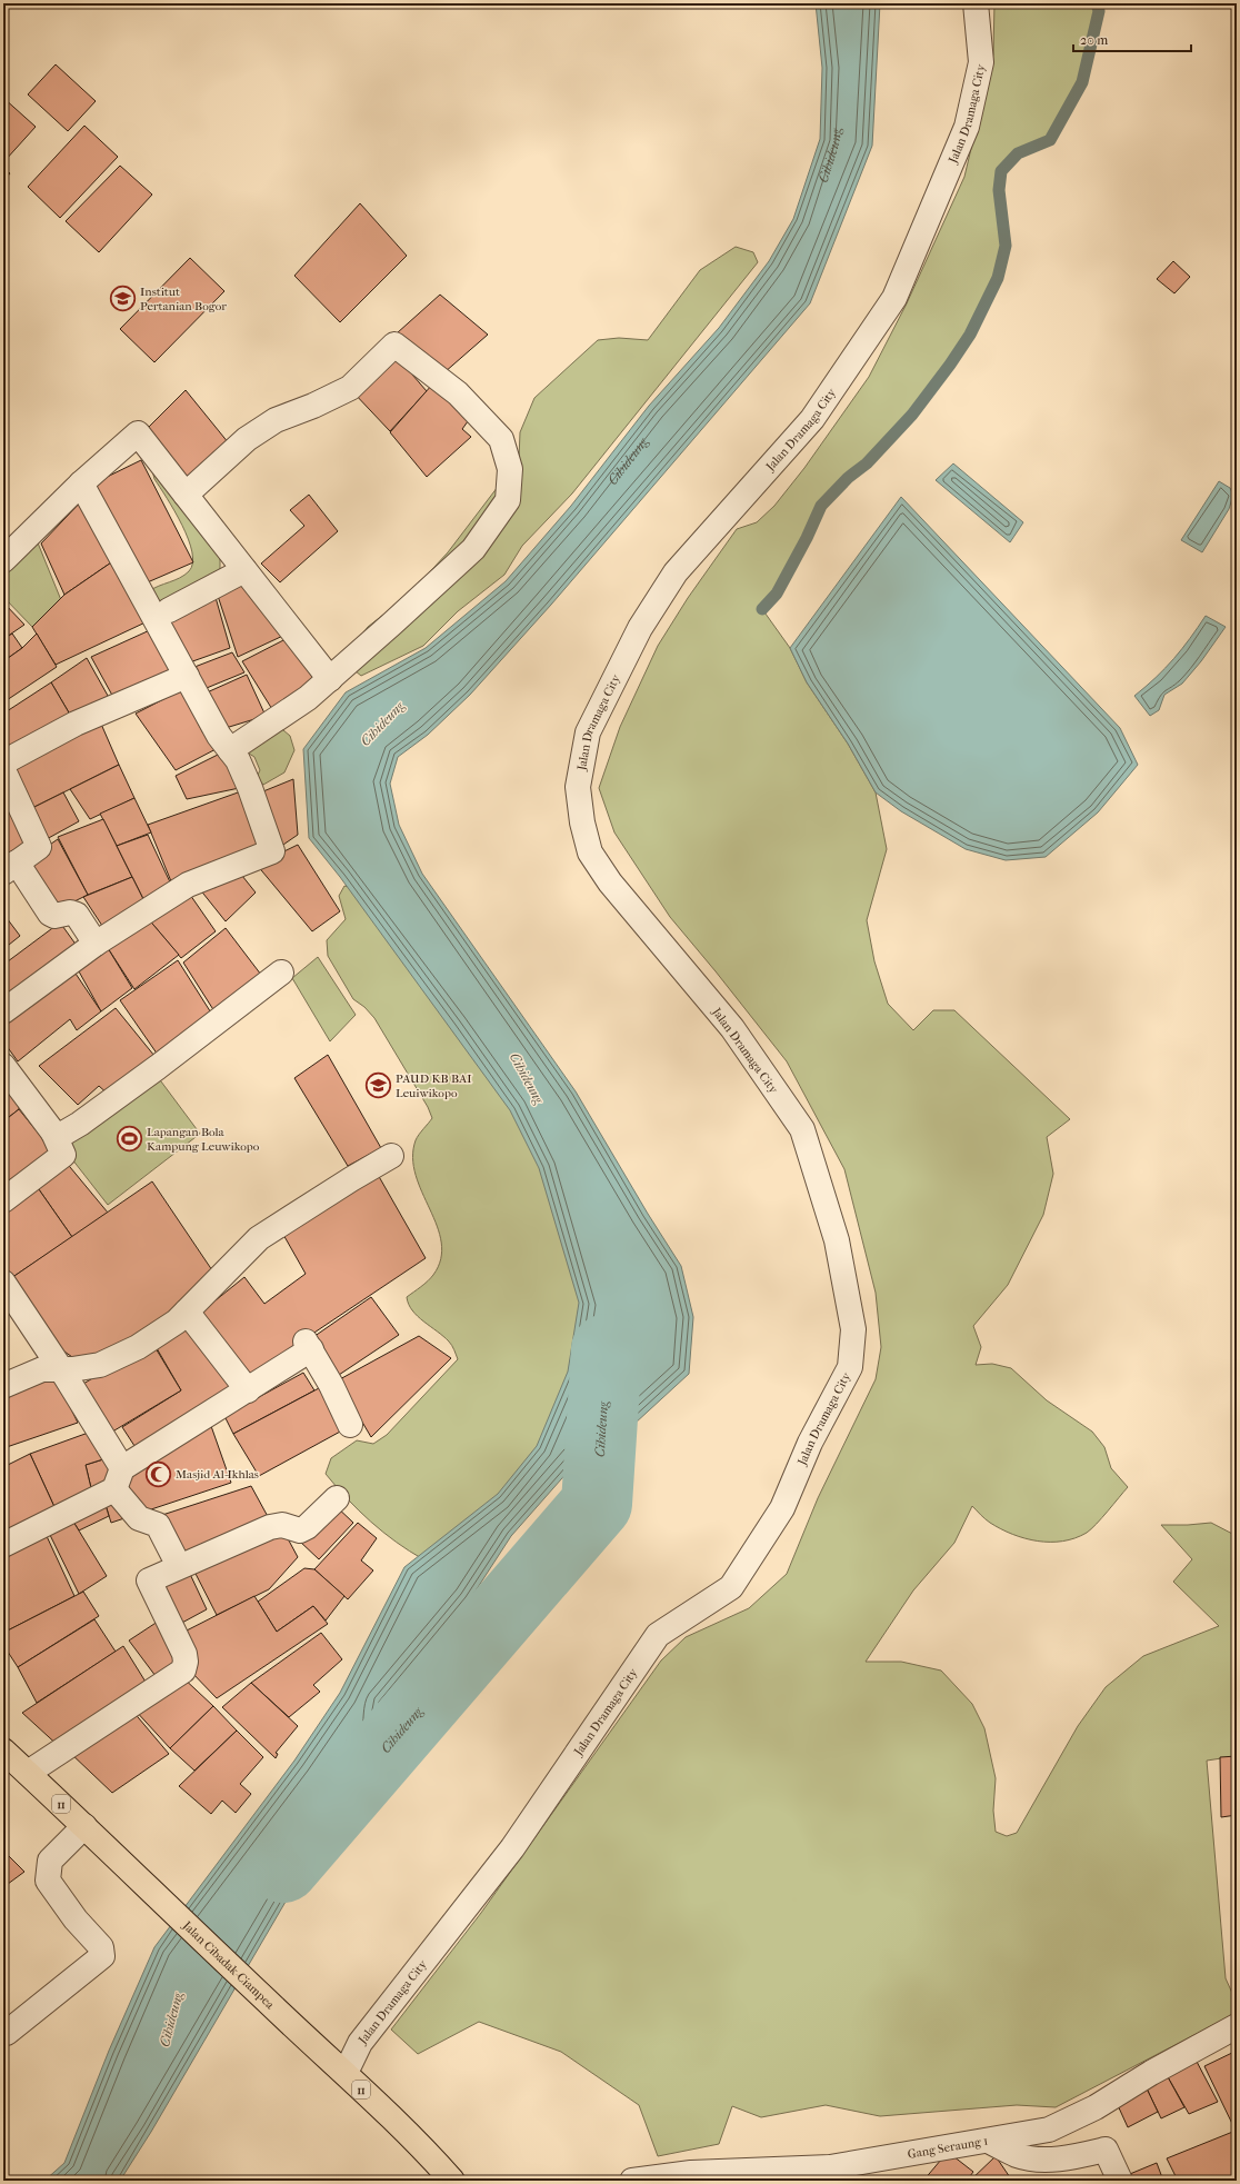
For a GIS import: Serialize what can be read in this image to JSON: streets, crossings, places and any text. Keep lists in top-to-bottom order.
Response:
{
  "streets": {
    "highway": ["11", "Jalan Cibadak-Ciampea"],
    "street": ["Jalan Dramaga City", "Gang Seraung 1"]
  },
  "crossings": [
    ["Jalan Dramaga City", "Jalan Cibadak-Ciampea"]
  ],
  "water": ["Cihideung"],
  "places": {
    "school or university": ["Institut Pertanian Bogor", "PAUD KB BAI Leuiwikopo"],
    "sports": ["Lapangan Bola Kampung Leuwikopo"],
    "mosque": ["Masjid Al-Ikhlas"]
  },
  "scale_bar": "20 m"
}
